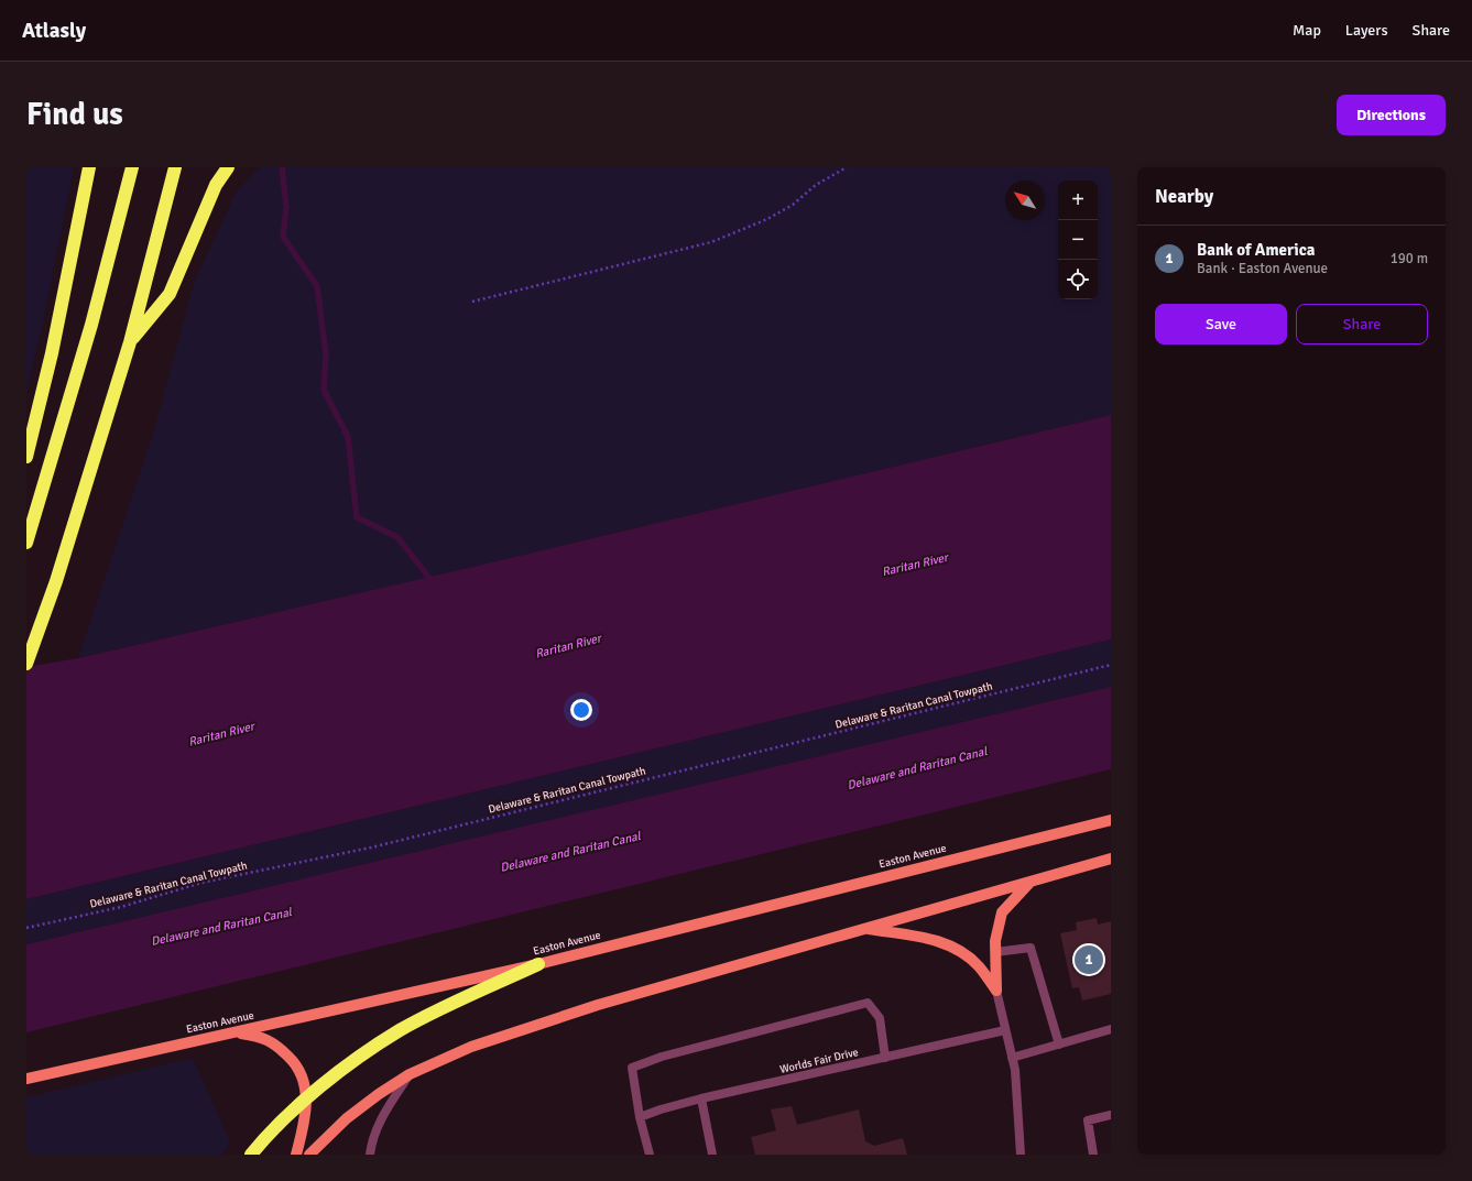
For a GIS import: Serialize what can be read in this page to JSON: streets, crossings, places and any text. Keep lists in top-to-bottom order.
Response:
{
  "streets": {
    "main road": ["Easton Avenue"],
    "street": ["Worlds Fair Drive"],
    "path": ["Delaware & Raritan Canal Towpath"]
  },
  "water": ["Raritan River", "Delaware and Raritan Canal"],
  "north": "top left",
  "page": {
    "header": "Atlasly",
    "nav": ["Map", "Layers", "Share"],
    "buttons": [
      "Directions",
      ["Save", "Share"]
    ],
    "title": "Find us",
    "heading": "Nearby",
    "map_buttons": ["+", "−"],
    "list": [
      {
        "mark": "1",
        "name": "Bank of America",
        "note": "Bank · Easton Avenue",
        "value": "190 m"
      }
    ],
    "pins": "1"
  }
}
